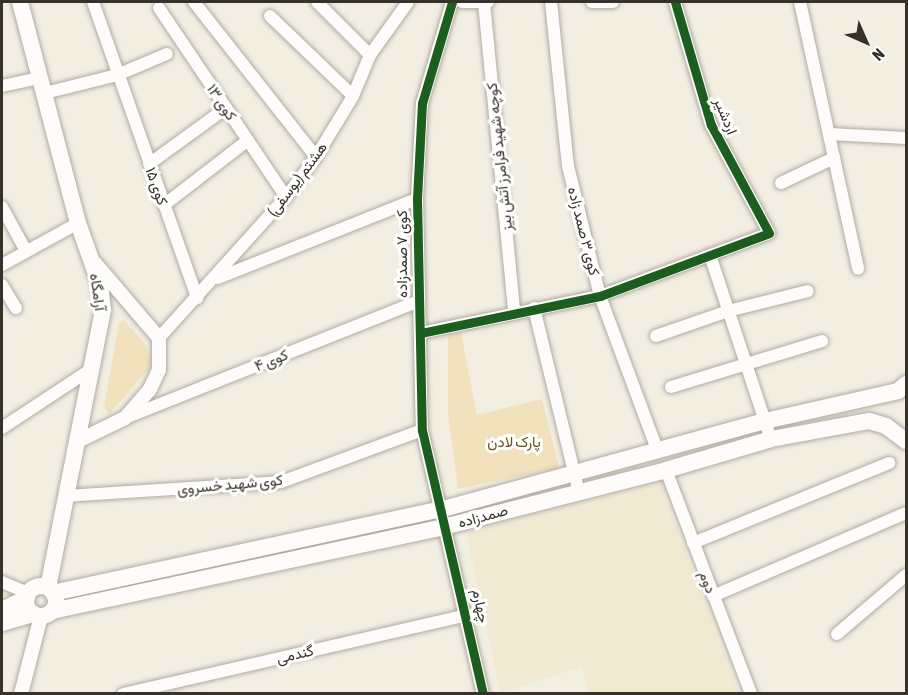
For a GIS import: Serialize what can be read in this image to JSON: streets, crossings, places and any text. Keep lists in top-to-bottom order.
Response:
{
  "streets": {
    "main road": ["آرامگاه", "صمدزاده"],
    "street": [
      "کوی ۱۳",
      "اردشیر",
      "کوچه شهید فرامرز آتش بیز",
      "هشتم (یوسفی)",
      "کوی ۱۵",
      "کوی ۳ صمد زاده",
      "کوی ۷ صمدزاده",
      "کوی ۴",
      "کوی شهید خسروی",
      "دوم",
      "چهارم",
      "گندمی"
    ]
  },
  "crossings": [
    ["کوی ۱۳", "هشتم (یوسفی)"],
    ["هشتم (یوسفی)", "کوی ۱۵"],
    ["کوی ۳ صمد زاده", "صمدزاده"],
    ["کوی ۷ صمدزاده", "کوی ۴"],
    ["کوی ۷ صمدزاده", "کوی شهید خسروی"],
    ["کوی ۷ صمدزاده", "صمدزاده"],
    ["کوی ۷ صمدزاده", "چهارم"],
    ["آرامگاه", "کوی شهید خسروی"],
    ["آرامگاه", "صمدزاده"],
    ["صمدزاده", "دوم"],
    ["صمدزاده", "چهارم"],
    ["چهارم", "گندمی"]
  ],
  "parks": ["پارک لادن"],
  "north": "bottom right"
}
